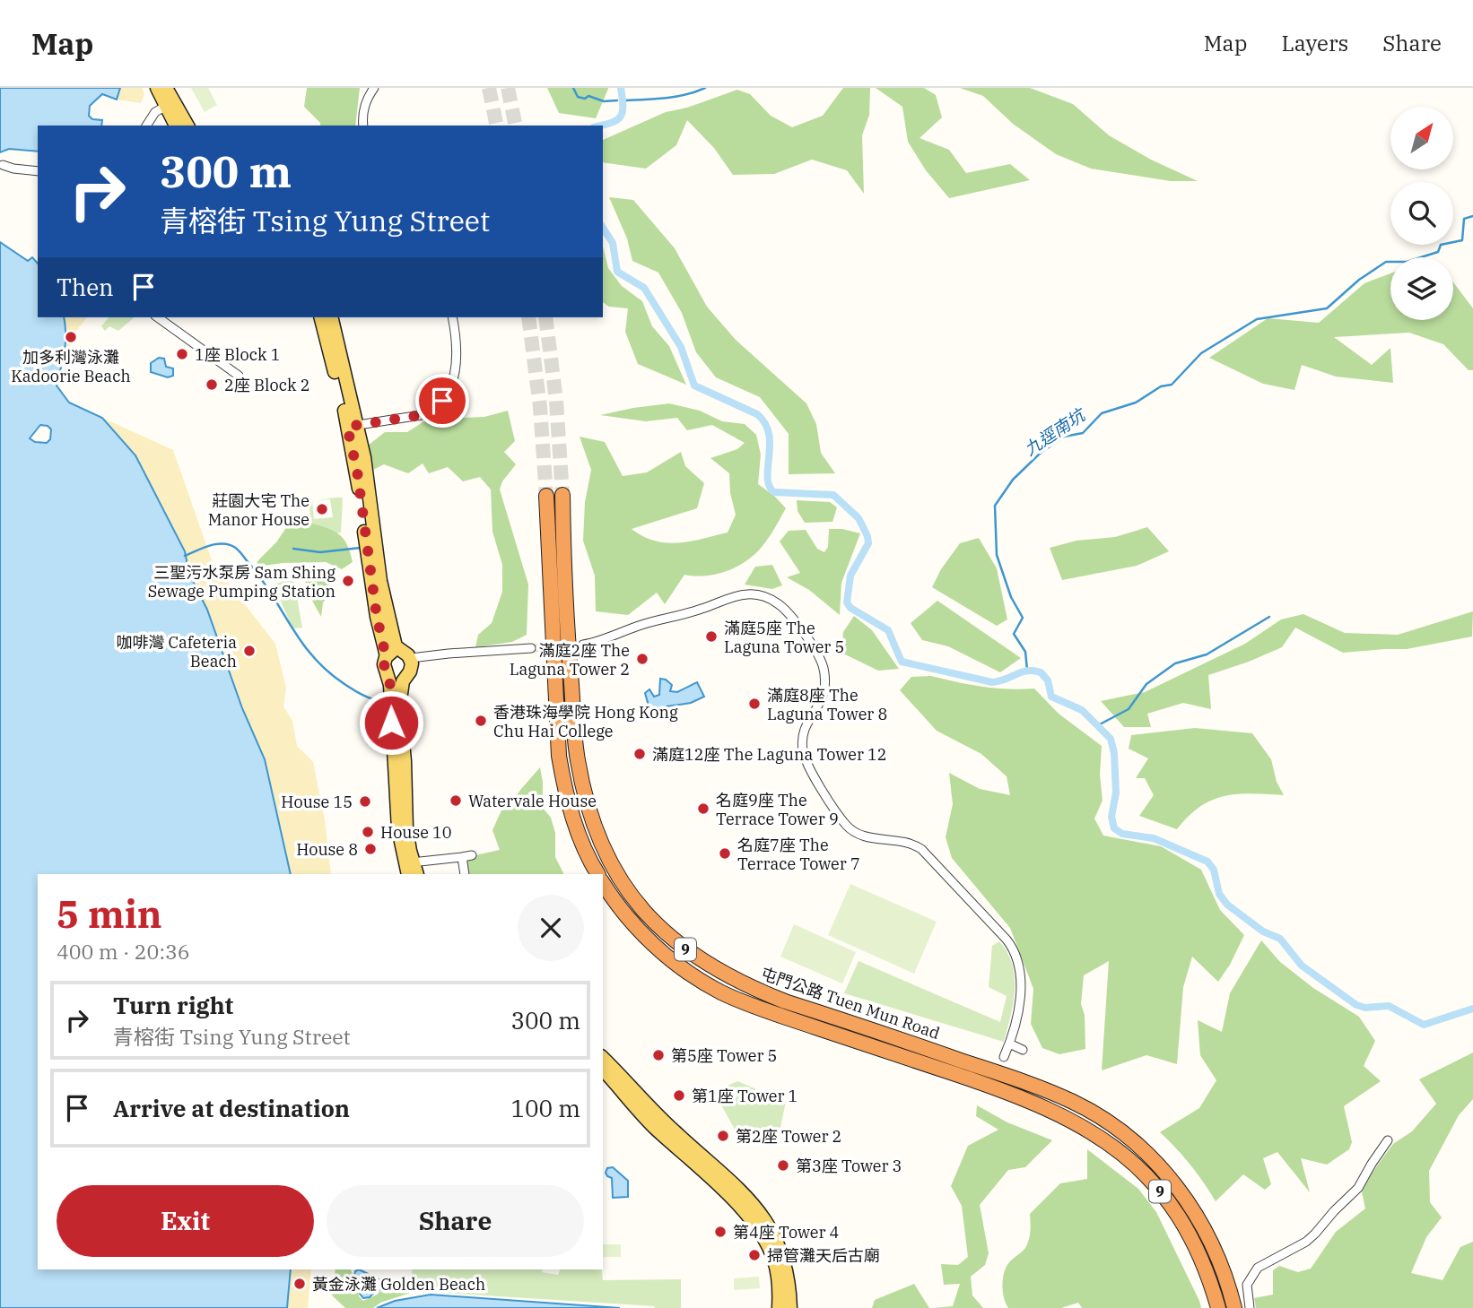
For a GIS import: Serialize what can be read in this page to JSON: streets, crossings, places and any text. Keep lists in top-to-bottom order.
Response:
{
  "streets": {
    "highway": ["9", "屯門公路 Tuen Mun Road"]
  },
  "water": ["九逕南坑"],
  "places": [
    "加多利灣泳灘 Kadoorie Beach",
    "1座 Block 1",
    "2座 Block 2",
    "莊園大宅 The Manor House",
    "三聖污水泵房 Sam Shing Sewage Pumping Station",
    "滿庭5座 The Laguna Tower 5",
    "咖啡灣 Cafeteria Beach",
    "滿庭2座 The Laguna Tower 2",
    "滿庭8座 The Laguna Tower 8",
    "香港珠海學院 Hong Kong Chu Hai College",
    "滿庭12座 The Laguna Tower 12",
    "Watervale House",
    "House 15",
    "名庭9座 The Terrace Tower 9",
    "House 10",
    "House 8",
    "名庭7座 The Terrace Tower 7",
    "第5座 Tower 5",
    "第1座 Tower 1",
    "第2座 Tower 2",
    "第3座 Tower 3",
    "第4座 Tower 4",
    "掃管灘天后古廟",
    "黃金泳灘 Golden Beach"
  ],
  "north": "top right",
  "page": {
    "header": "Map",
    "nav": ["Map", "Layers", "Share"],
    "turn": ["300 m", "青榕街 Tsing Yung Street"],
    "then": "Then",
    "heading": ["5 min", "400 m · 20:36"],
    "list": [
      {
        "name": "Turn right",
        "note": "青榕街 Tsing Yung Street",
        "value": "300 m"
      },
      {
        "name": "Arrive at destination",
        "value": "100 m"
      }
    ],
    "buttons": ["Exit", "Share"]
  }
}
